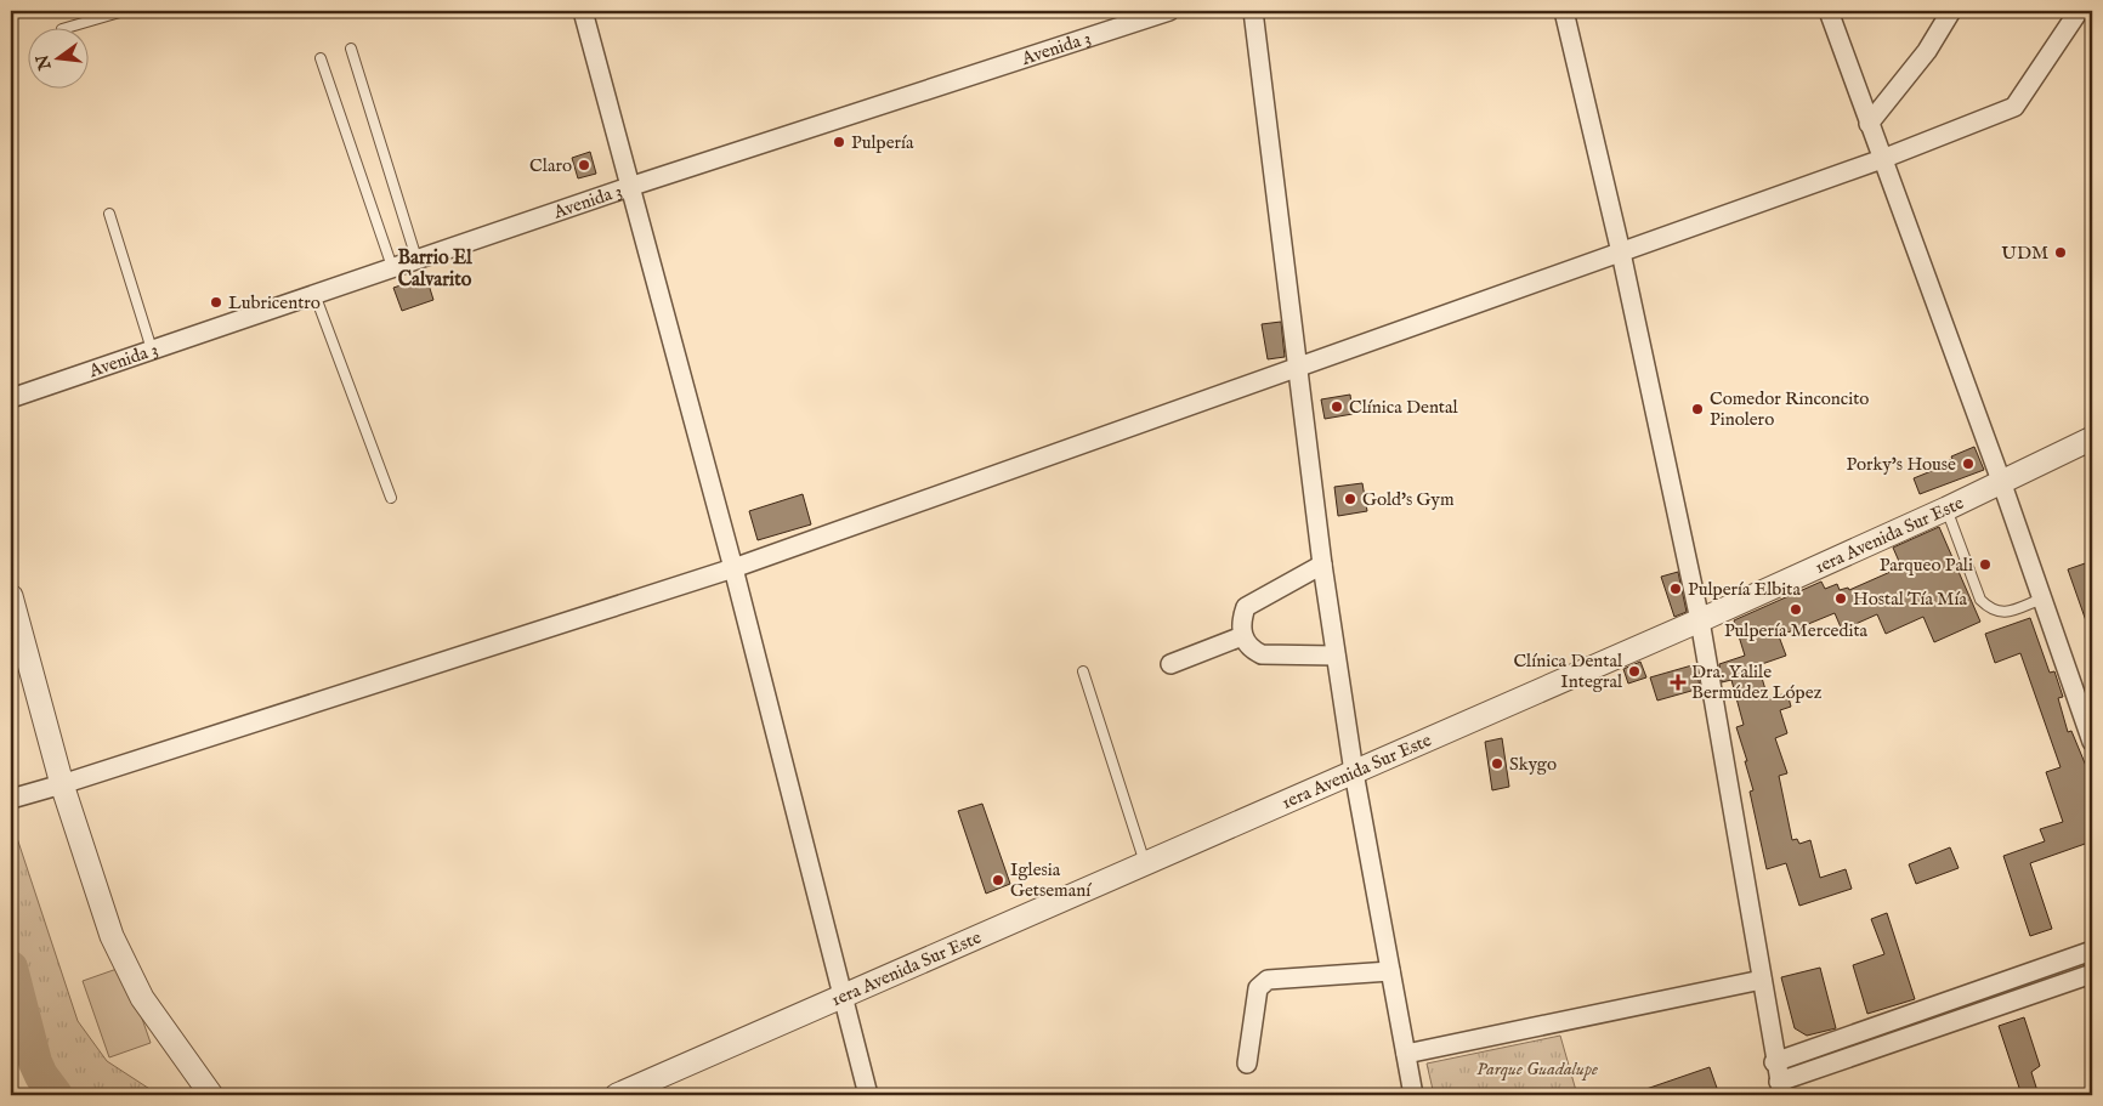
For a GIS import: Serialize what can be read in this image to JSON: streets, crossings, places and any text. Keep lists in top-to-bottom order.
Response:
{
  "streets": {
    "street": ["Avenida 3", "1era Avenida Sur Este"]
  },
  "districts": ["Barrio El Calvarito"],
  "parks": ["Parque Guadalupe"],
  "places": {
    "other": [
      "Pulpería",
      "Claro",
      "UDM",
      "Lubricentro",
      "Clínica Dental",
      "Comedor Rinconcito Pinolero",
      "Porky's House",
      "Gold's Gym",
      "Parqueo Pali",
      "Pulpería Elbita",
      "Hostal Tía Mía",
      "Pulpería Mercedita",
      "Clínica Dental Integral",
      "Skygo",
      "Iglesia Getsemaní"
    ],
    "health": ["Dra. Yalile Bermúdez López"]
  },
  "north": "left"
}
